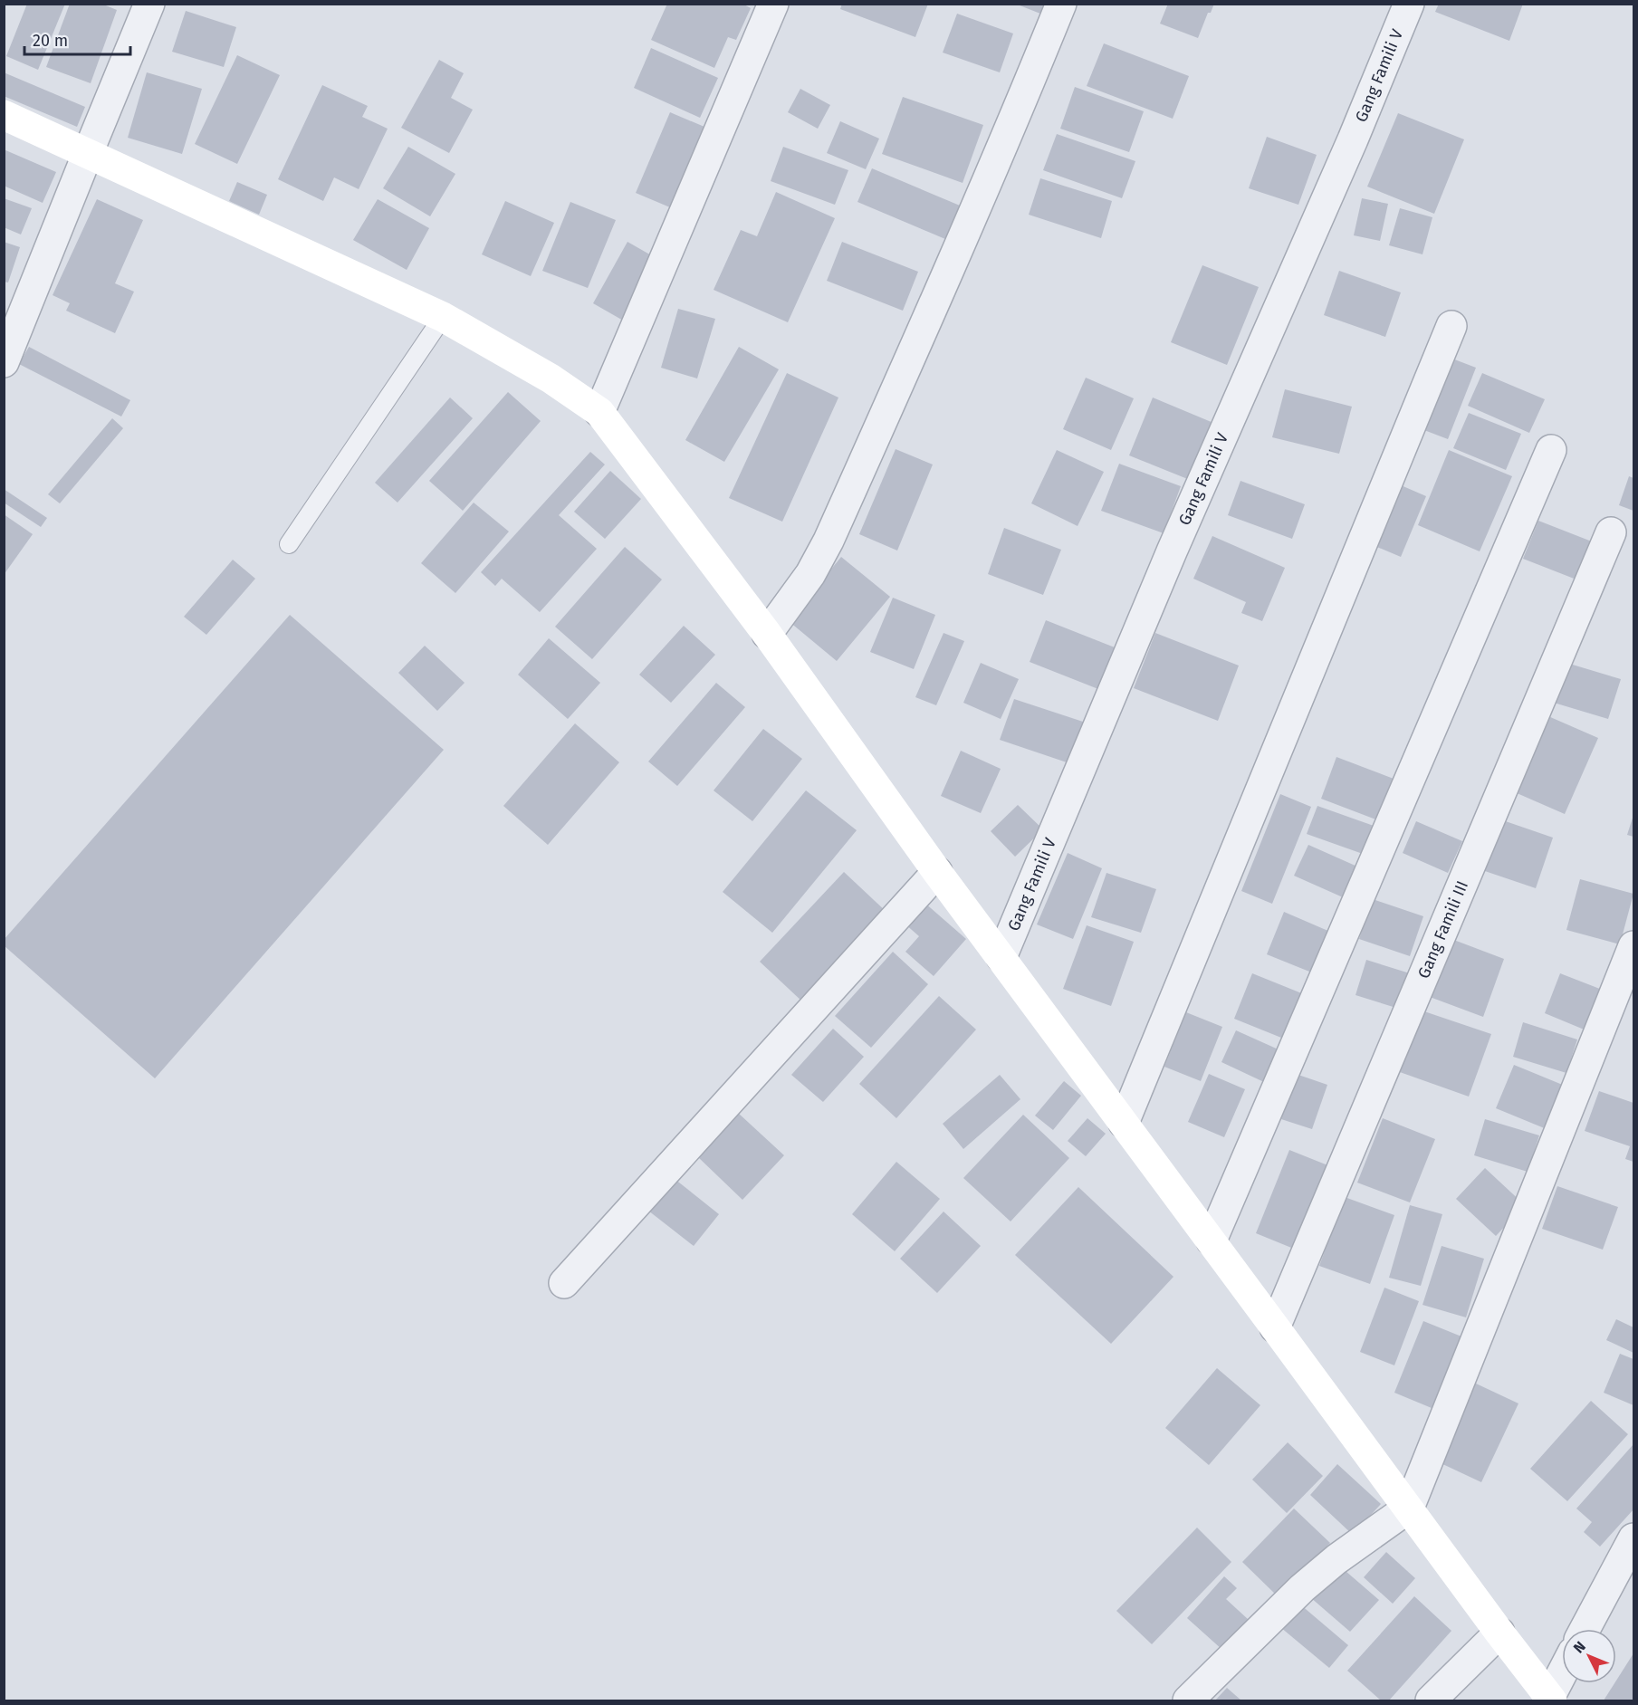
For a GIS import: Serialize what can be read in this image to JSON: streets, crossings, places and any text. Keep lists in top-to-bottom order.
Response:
{
  "streets": {
    "street": ["Gang Famili V", "Gang Famili III"]
  },
  "scale_bar": "20 m",
  "north": "top left"
}
